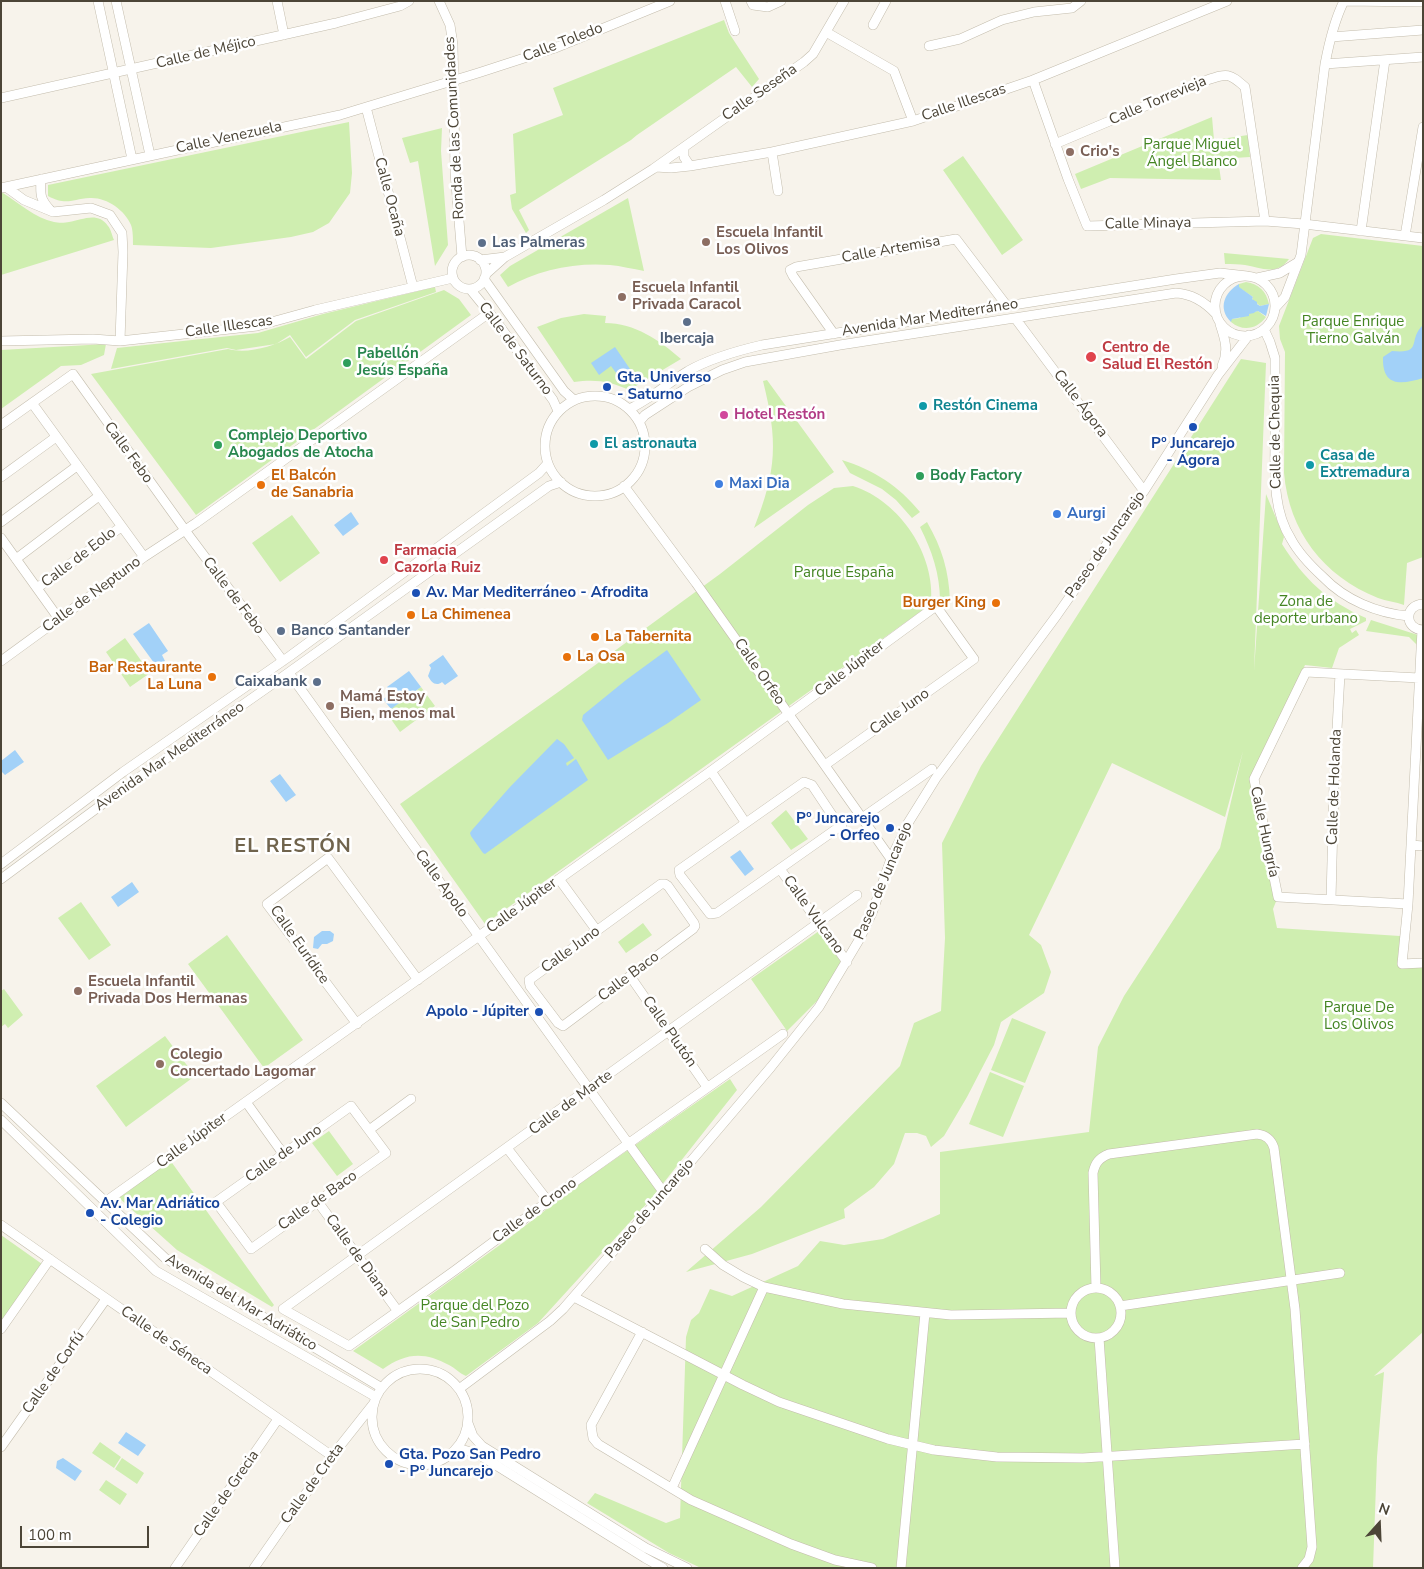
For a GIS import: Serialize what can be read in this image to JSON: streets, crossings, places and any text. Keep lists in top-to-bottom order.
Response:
{
  "streets": {
    "street": [
      "Calle Toledo",
      "Calle de Méjico",
      "Calle Seseña",
      "Calle Torrevieja",
      "Calle Illescas",
      "Ronda de las Comunidades",
      "Calle Venezuela",
      "Calle Ocaña",
      "Calle Minaya",
      "Calle Artemisa",
      "Avenida Mar Mediterráneo",
      "Calle de Saturno",
      "Calle Ágora",
      "Calle de Chequia",
      "Calle Febo",
      "Paseo de Juncarejo",
      "Calle de Eolo",
      "Calle de Neptuno",
      "Calle de Febo",
      "Calle Júpiter",
      "Calle Orfeo",
      "Calle Juno",
      "Calle de Holanda",
      "Calle Hungría",
      "Calle Apolo",
      "Calle Vulcano",
      "Calle Eurídice",
      "Calle Baco",
      "Calle Plutón",
      "Calle de Marte",
      "Calle de Juno",
      "Calle de Baco",
      "Calle de Crono",
      "Calle de Diana",
      "Avenida del Mar Adriático",
      "Calle de Séneca",
      "Calle de Corfú",
      "Calle de Creta",
      "Calle de Grecia"
    ]
  },
  "crossings": [
    ["Calle Toledo", "Ronda de las Comunidades"],
    ["Calle Toledo", "Calle Venezuela"],
    ["Calle Seseña", "Calle Illescas"],
    ["Calle Torrevieja", "Calle Minaya"],
    ["Calle Illescas", "Ronda de las Comunidades"],
    ["Calle Illescas", "Calle Ocaña"],
    ["Calle Illescas", "Calle Minaya"],
    ["Calle Illescas", "Calle de Saturno"],
    ["Ronda de las Comunidades", "Calle Venezuela"],
    ["Ronda de las Comunidades", "Calle de Saturno"],
    ["Calle Venezuela", "Calle Ocaña"],
    ["Calle Artemisa", "Avenida Mar Mediterráneo"],
    ["Avenida Mar Mediterráneo", "Calle de Saturno"],
    ["Avenida Mar Mediterráneo", "Calle Ágora"],
    ["Avenida Mar Mediterráneo", "Calle de Chequia"],
    ["Avenida Mar Mediterráneo", "Paseo de Juncarejo"],
    ["Avenida Mar Mediterráneo", "Calle de Febo"],
    ["Avenida Mar Mediterráneo", "Calle Orfeo"],
    ["Avenida Mar Mediterráneo", "Calle Apolo"],
    ["Calle de Saturno", "Calle de Neptuno"],
    ["Calle de Saturno", "Calle Orfeo"],
    ["Calle Ágora", "Paseo de Juncarejo"],
    ["Calle de Chequia", "Paseo de Juncarejo"],
    ["Calle Febo", "Calle de Neptuno"],
    ["Calle Febo", "Calle de Febo"],
    ["Paseo de Juncarejo", "Calle Orfeo"],
    ["Paseo de Juncarejo", "Calle Apolo"],
    ["Paseo de Juncarejo", "Calle Vulcano"],
    ["Paseo de Juncarejo", "Avenida del Mar Adriático"],
    ["Paseo de Juncarejo", "Calle de Creta"],
    ["Calle de Neptuno", "Calle de Febo"],
    ["Calle Júpiter", "Calle Orfeo"],
    ["Calle Júpiter", "Calle Juno"],
    ["Calle Júpiter", "Calle Apolo"],
    ["Calle Júpiter", "Calle Eurídice"],
    ["Calle Júpiter", "Avenida del Mar Adriático"],
    ["Calle Orfeo", "Calle Juno"],
    ["Calle Juno", "Calle Baco"],
    ["Calle de Holanda", "Calle Hungría"],
    ["Calle Apolo", "Calle de Marte"],
    ["Calle Apolo", "Calle de Crono"],
    ["Calle Vulcano", "Calle de Marte"],
    ["Calle Baco", "Calle Plutón"],
    ["Calle Plutón", "Calle de Marte"],
    ["Calle Plutón", "Calle de Crono"],
    ["Calle de Marte", "Calle de Crono"],
    ["Calle de Marte", "Calle de Diana"],
    ["Calle de Juno", "Calle de Baco"],
    ["Calle de Baco", "Calle de Diana"],
    ["Calle de Crono", "Calle de Diana"],
    ["Avenida del Mar Adriático", "Calle de Creta"],
    ["Calle de Séneca", "Calle de Corfú"],
    ["Calle de Séneca", "Calle de Creta"],
    ["Calle de Séneca", "Calle de Grecia"]
  ],
  "districts": ["EL RESTÓN"],
  "parks": [
    "Parque Miguel Ángel Blanco",
    "Parque Enrique Tierno Galván",
    "Parque España",
    "Zona de deporte urbano",
    "Parque De Los Olivos",
    "Parque del Pozo de San Pedro"
  ],
  "places": [
    "Crio's",
    "Escuela Infantil Los Olivos",
    "Las Palmeras",
    "Escuela Infantil Privada Caracol",
    "Ibercaja",
    "Centro de Salud El Restón",
    "Pabellón Jesús España",
    "Gta. Universo - Saturno",
    "Restón Cinema",
    "Hotel Restón",
    "Pº Juncarejo - Ágora",
    "El astronauta",
    "Complejo Deportivo Abogados de Atocha",
    "Casa de Extremadura",
    "Body Factory",
    "Maxi Dia",
    "El Balcón de Sanabria",
    "Aurgi",
    "Farmacia Cazorla Ruiz",
    "Av. Mar Mediterráneo - Afrodita",
    "Burger King",
    "La Chimenea",
    "Banco Santander",
    "La Tabernita",
    "La Osa",
    "Bar Restaurante La Luna",
    "Caixabank",
    "Mamá Estoy Bien, menos mal",
    "Pº Juncarejo - Orfeo",
    "Escuela Infantil Privada Dos Hermanas",
    "Apolo - Júpiter",
    "Colegio Concertado Lagomar",
    "Av. Mar Adriático - Colegio",
    "Gta. Pozo San Pedro - Pº Juncarejo"
  ],
  "scale_bar": "100 m",
  "north": "top"
}
